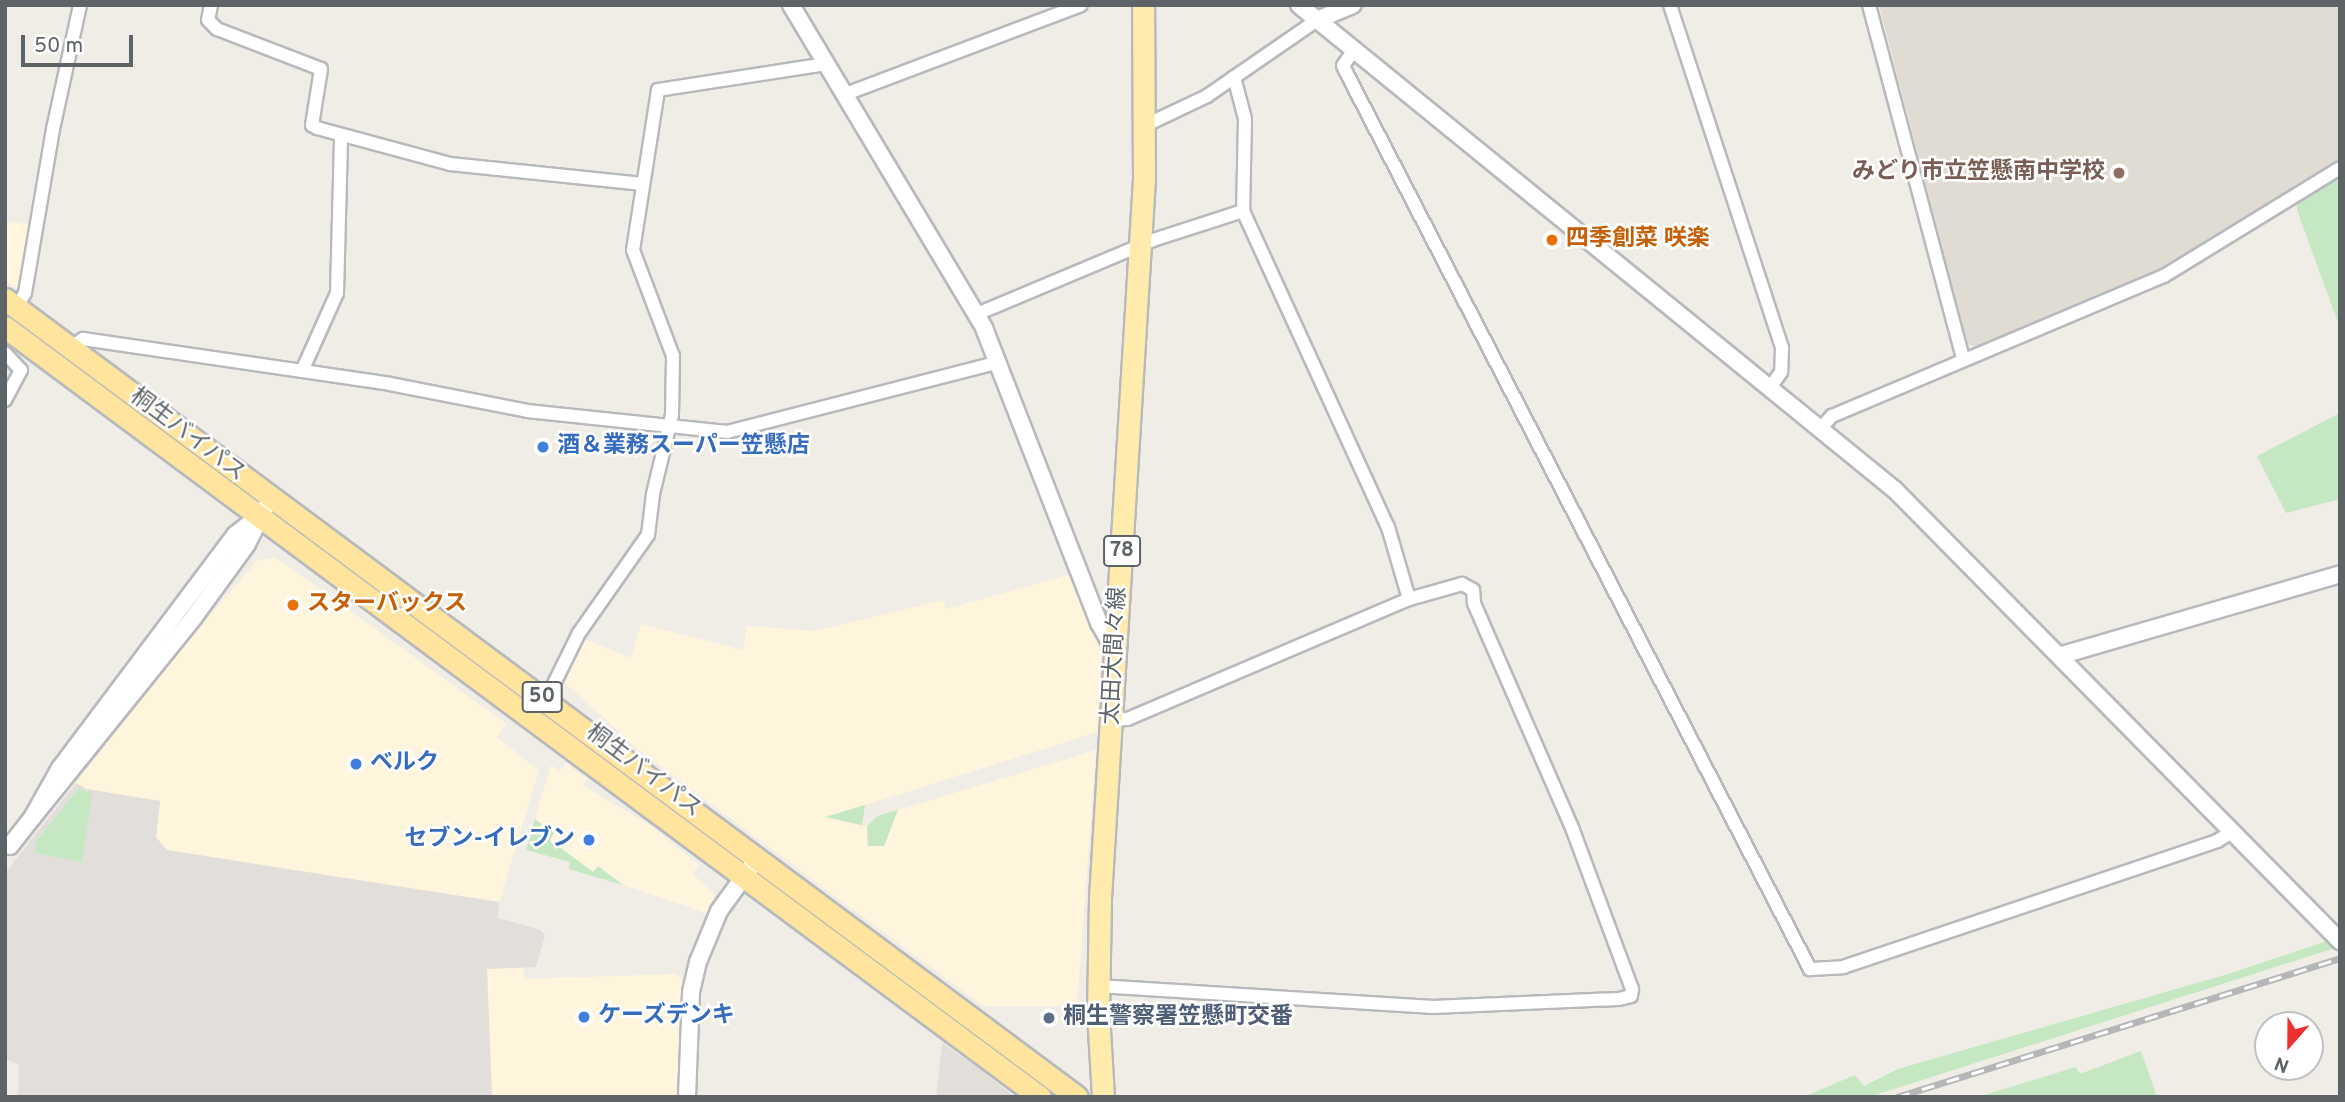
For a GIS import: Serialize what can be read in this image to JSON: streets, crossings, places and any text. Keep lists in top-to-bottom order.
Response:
{
  "streets": {
    "highway": ["桐生バイパス", "50"],
    "main road": ["78", "太田大間々線"]
  },
  "places": [
    "みどり市立笠懸南中学校",
    "四季創菜 咲楽",
    "酒＆業務スーパー笠懸店",
    "スターバックス",
    "ベルク",
    "セブン-イレブン",
    "ケーズデンキ",
    "桐生警察署笠懸町交番"
  ],
  "scale_bar": "50 m",
  "north": "bottom"
}
